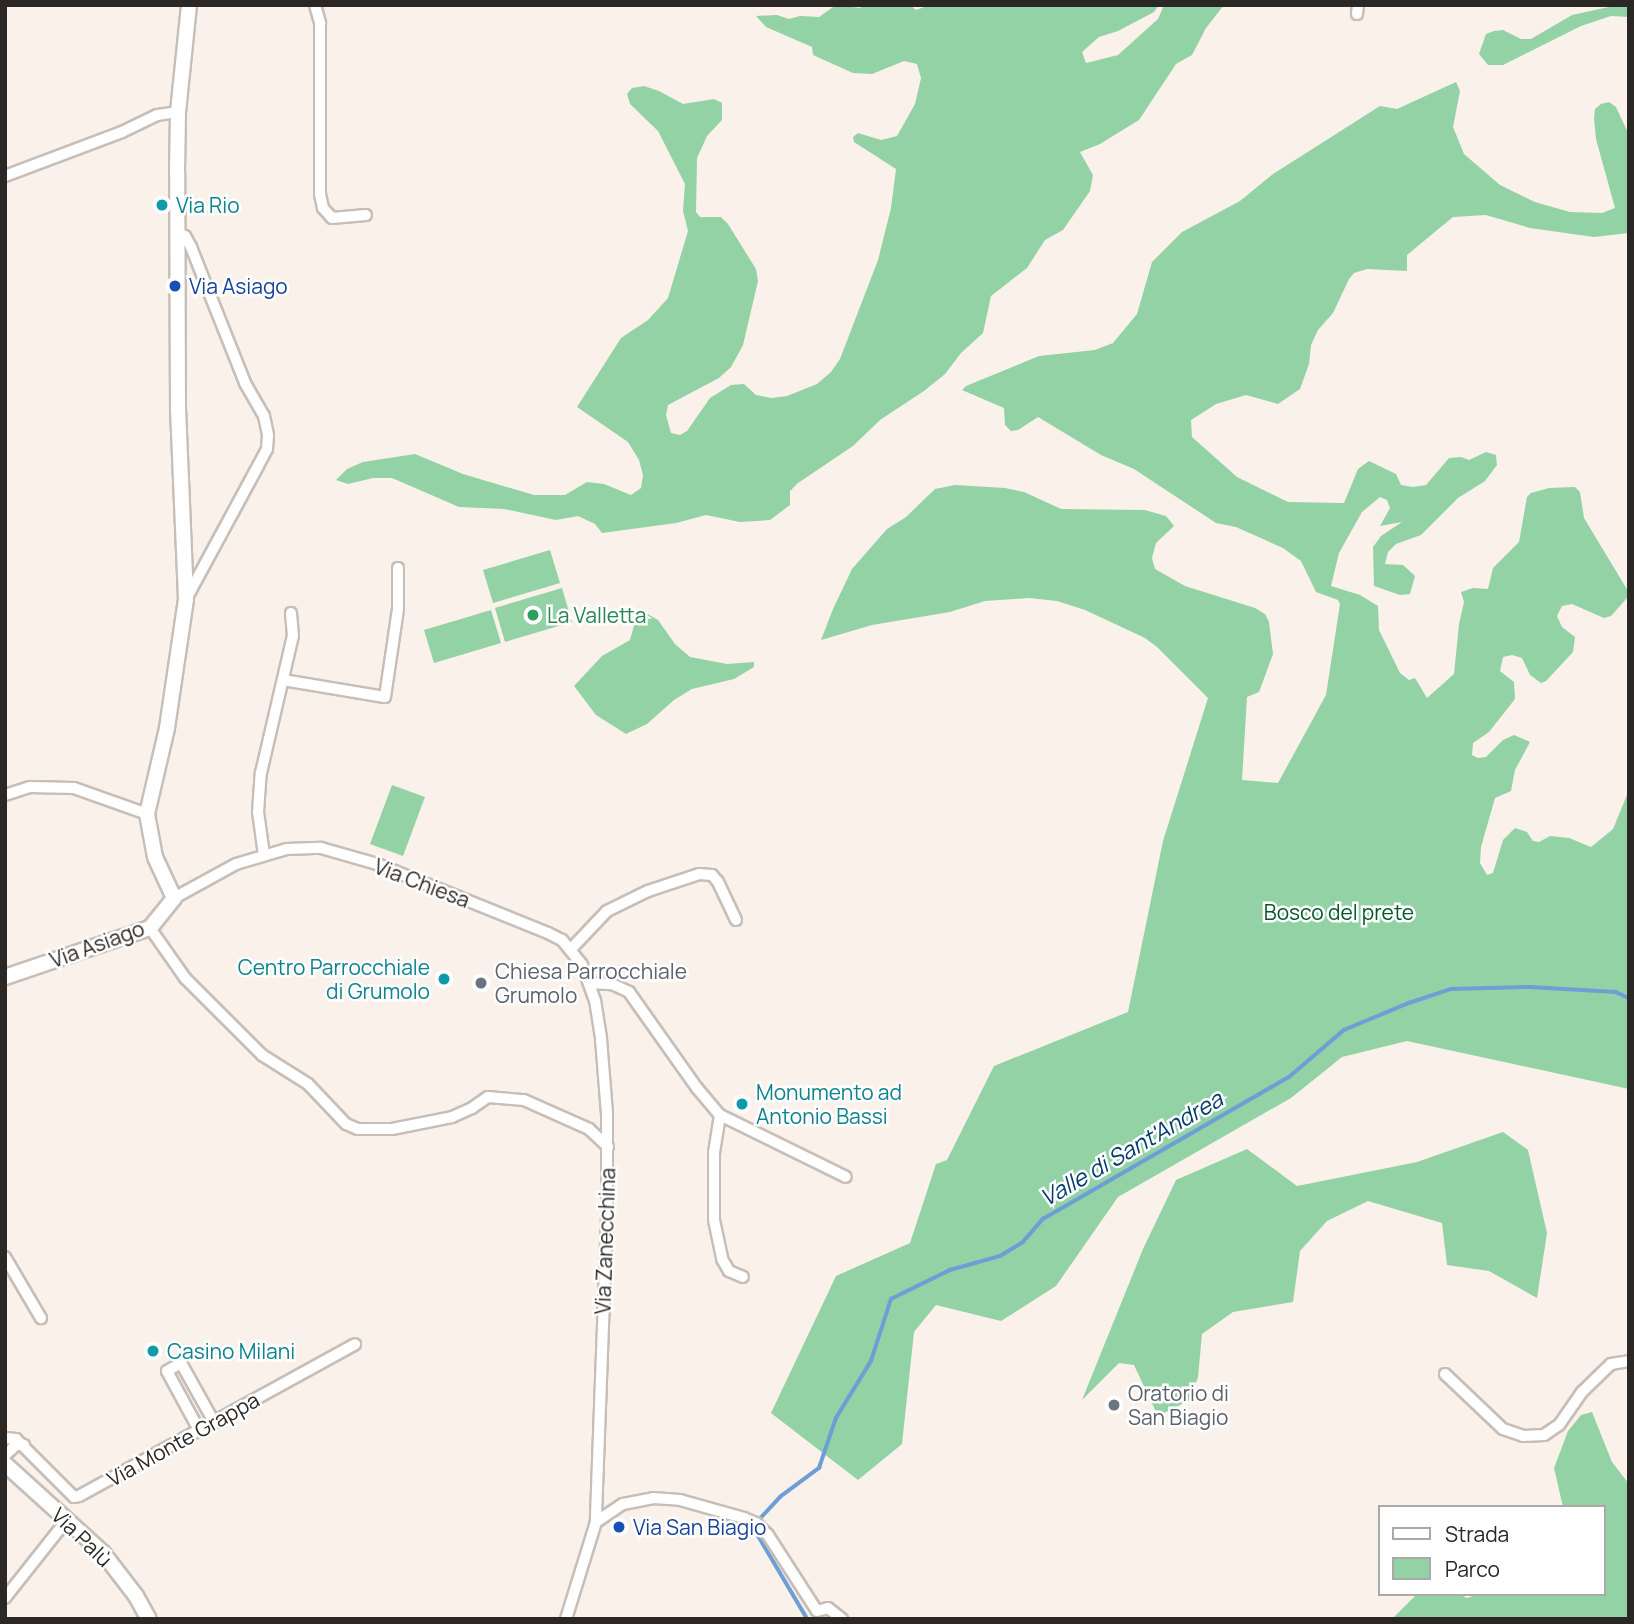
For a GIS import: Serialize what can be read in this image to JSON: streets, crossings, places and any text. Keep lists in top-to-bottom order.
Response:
{
  "streets": {
    "street": [
      "Via Chiesa",
      "Via Asiago",
      "Via Zanecchina",
      "Via Monte Grappa",
      "Via Palù"
    ]
  },
  "crossings": [
    ["Via Chiesa", "Via Asiago"],
    ["Via Chiesa", "Via Zanecchina"],
    ["Via Asiago", "Via Zanecchina"]
  ],
  "water": ["Valle di Sant'Andrea"],
  "parks": ["Bosco del prete"],
  "places": [
    "Via Rio",
    "Via Asiago",
    "La Valletta",
    "Centro Parrocchiale di Grumolo",
    "Chiesa Parrocchiale Grumolo",
    "Monumento ad Antonio Bassi",
    "Casino Milani",
    "Oratorio di San Biagio",
    "Via San Biagio"
  ],
  "legend": ["Strada", "Parco"]
}
